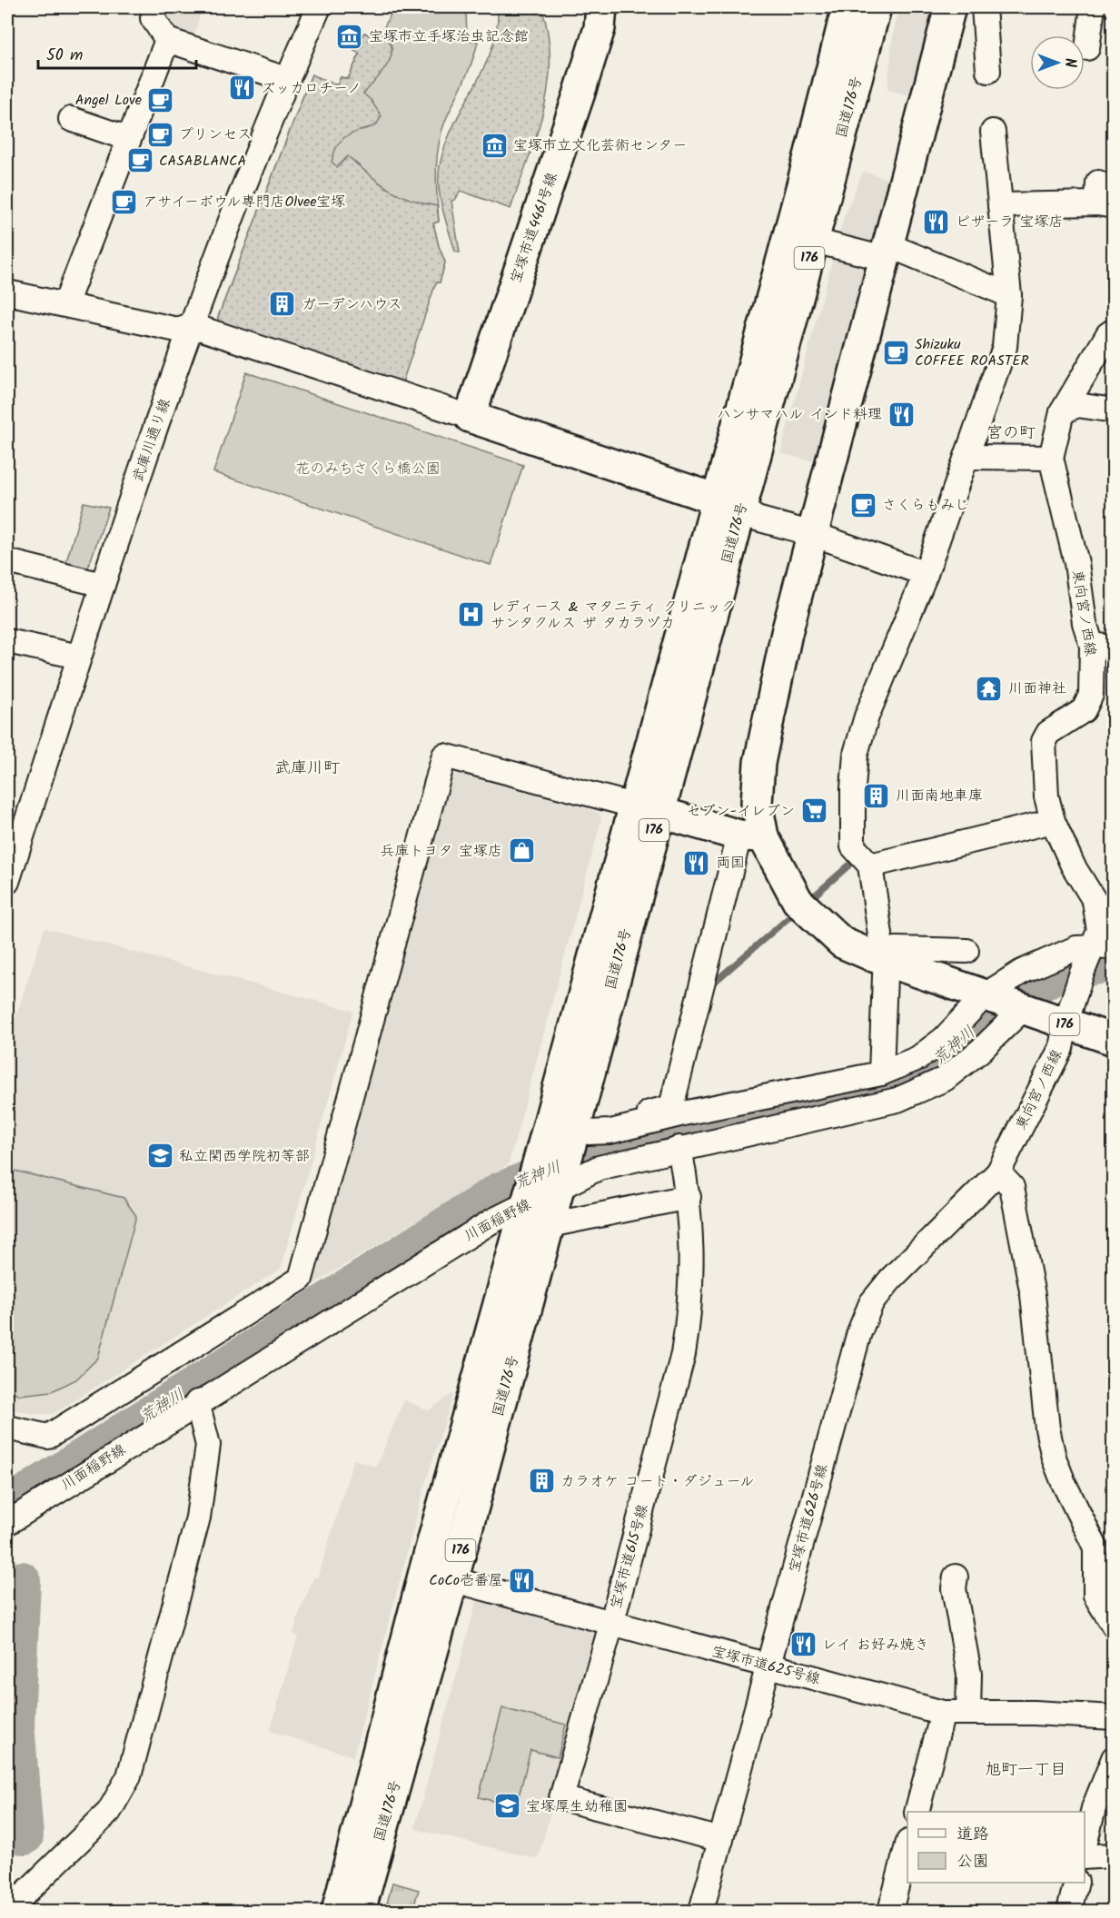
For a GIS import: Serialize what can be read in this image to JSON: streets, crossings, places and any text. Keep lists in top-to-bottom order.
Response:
{
  "streets": {
    "main road": ["国道176号", "宝塚市道4461号線", "176"],
    "street": [
      "武庫川通り線",
      "東向宮ノ西線",
      "川面稲野線",
      "宝塚市道626号線",
      "宝塚市道615号線",
      "宝塚市道625号線"
    ]
  },
  "crossings": [
    ["国道176号", "川面稲野線"],
    ["国道176号", "宝塚市道625号線"],
    ["176", "東向宮ノ西線"],
    ["176", "川面稲野線"],
    ["東向宮ノ西線", "宝塚市道626号線"],
    ["川面稲野線", "宝塚市道615号線"],
    ["宝塚市道626号線", "宝塚市道615号線"],
    ["宝塚市道626号線", "宝塚市道625号線"],
    ["宝塚市道615号線", "宝塚市道625号線"]
  ],
  "districts": ["宮の町", "武庫川町", "旭町一丁目"],
  "water": ["荒神川"],
  "parks": ["花のみちさくら橋公園"],
  "places": {
    "museum": ["宝塚市立手塚治虫記念館", "宝塚市立文化芸術センター"],
    "restaurant": [
      "ズッカロチーノ",
      "ピザーラ 宝塚店",
      "ハンサマハル インド料理",
      "両国",
      "CoCo壱番屋",
      "レイ お好み焼き"
    ],
    "cafe": [
      "Angel Love",
      "プリンセス",
      "CASABLANCA",
      "アサイーボウル専門店Olvee宝塚",
      "Shizuku COFFEE ROASTER",
      "さくらもみじ"
    ],
    "building": ["ガーデンハウス", "川面南地車庫", "カラオケ コート・ダジュール"],
    "hospital": ["レディース & マタニティ クリニック サンタクルス ザ タカラヅカ"],
    "temple": ["川面神社"],
    "supermarket": ["セブン-イレブン"],
    "shop": ["兵庫トヨタ 宝塚店"],
    "school or university": ["私立関西学院初等部", "宝塚厚生幼稚園"]
  },
  "legend": ["道路", "公園"],
  "scale_bar": "50 m",
  "north": "right"
}
